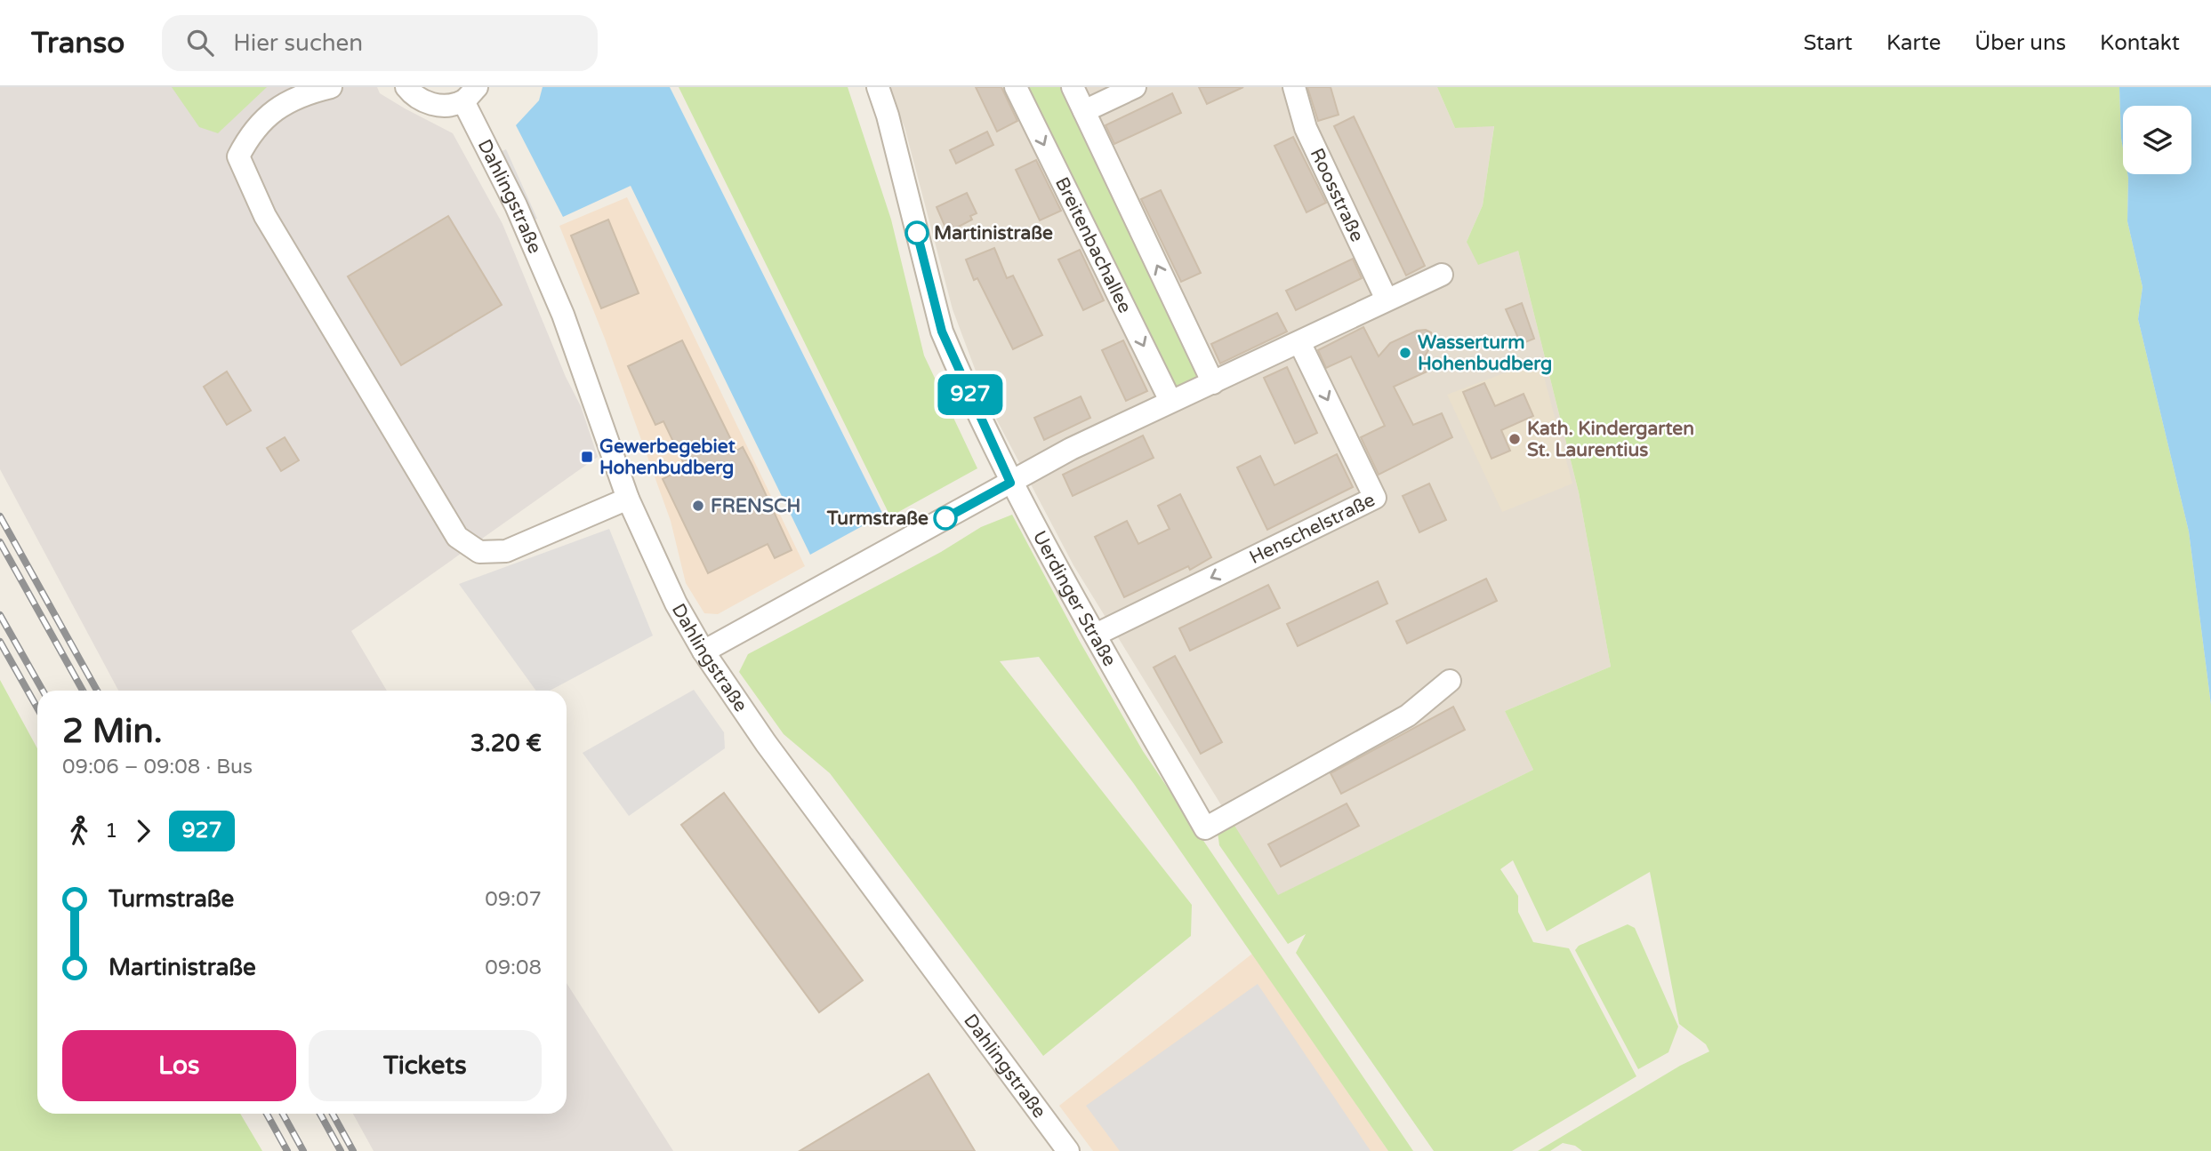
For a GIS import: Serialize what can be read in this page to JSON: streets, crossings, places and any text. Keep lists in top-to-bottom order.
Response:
{
  "streets": {
    "street": [
      "Roosstraße",
      "Dahlingstraße",
      "Breitenbachallee",
      "Henschelstraße",
      "Uerdinger Straße"
    ]
  },
  "crossings": [
    ["Henschelstraße", "Uerdinger Straße"]
  ],
  "places": {
    "other": [
      "Martinistraße",
      "Wasserturm Hohenbudberg",
      "Kath. Kindergarten St. Laurentius",
      "FRENSCH",
      "Turmstraße"
    ],
    "transit": ["Gewerbegebiet Hohenbudberg"]
  },
  "lines": ["bus line 927"],
  "page": {
    "header": "Transo",
    "search": "Hier suchen",
    "nav": [
      "Start",
      "Karte",
      "Über uns",
      "Kontakt"
    ],
    "on_map": "927",
    "heading": ["2 Min.", "09:06 – 09:08 · Bus", "3.20 €"],
    "legs": ["1", "927"],
    "list": [
      {
        "name": "Turmstraße",
        "value": "09:07"
      },
      {
        "name": "Martinistraße",
        "value": "09:08"
      }
    ],
    "buttons": ["Los", "Tickets"]
  }
}
